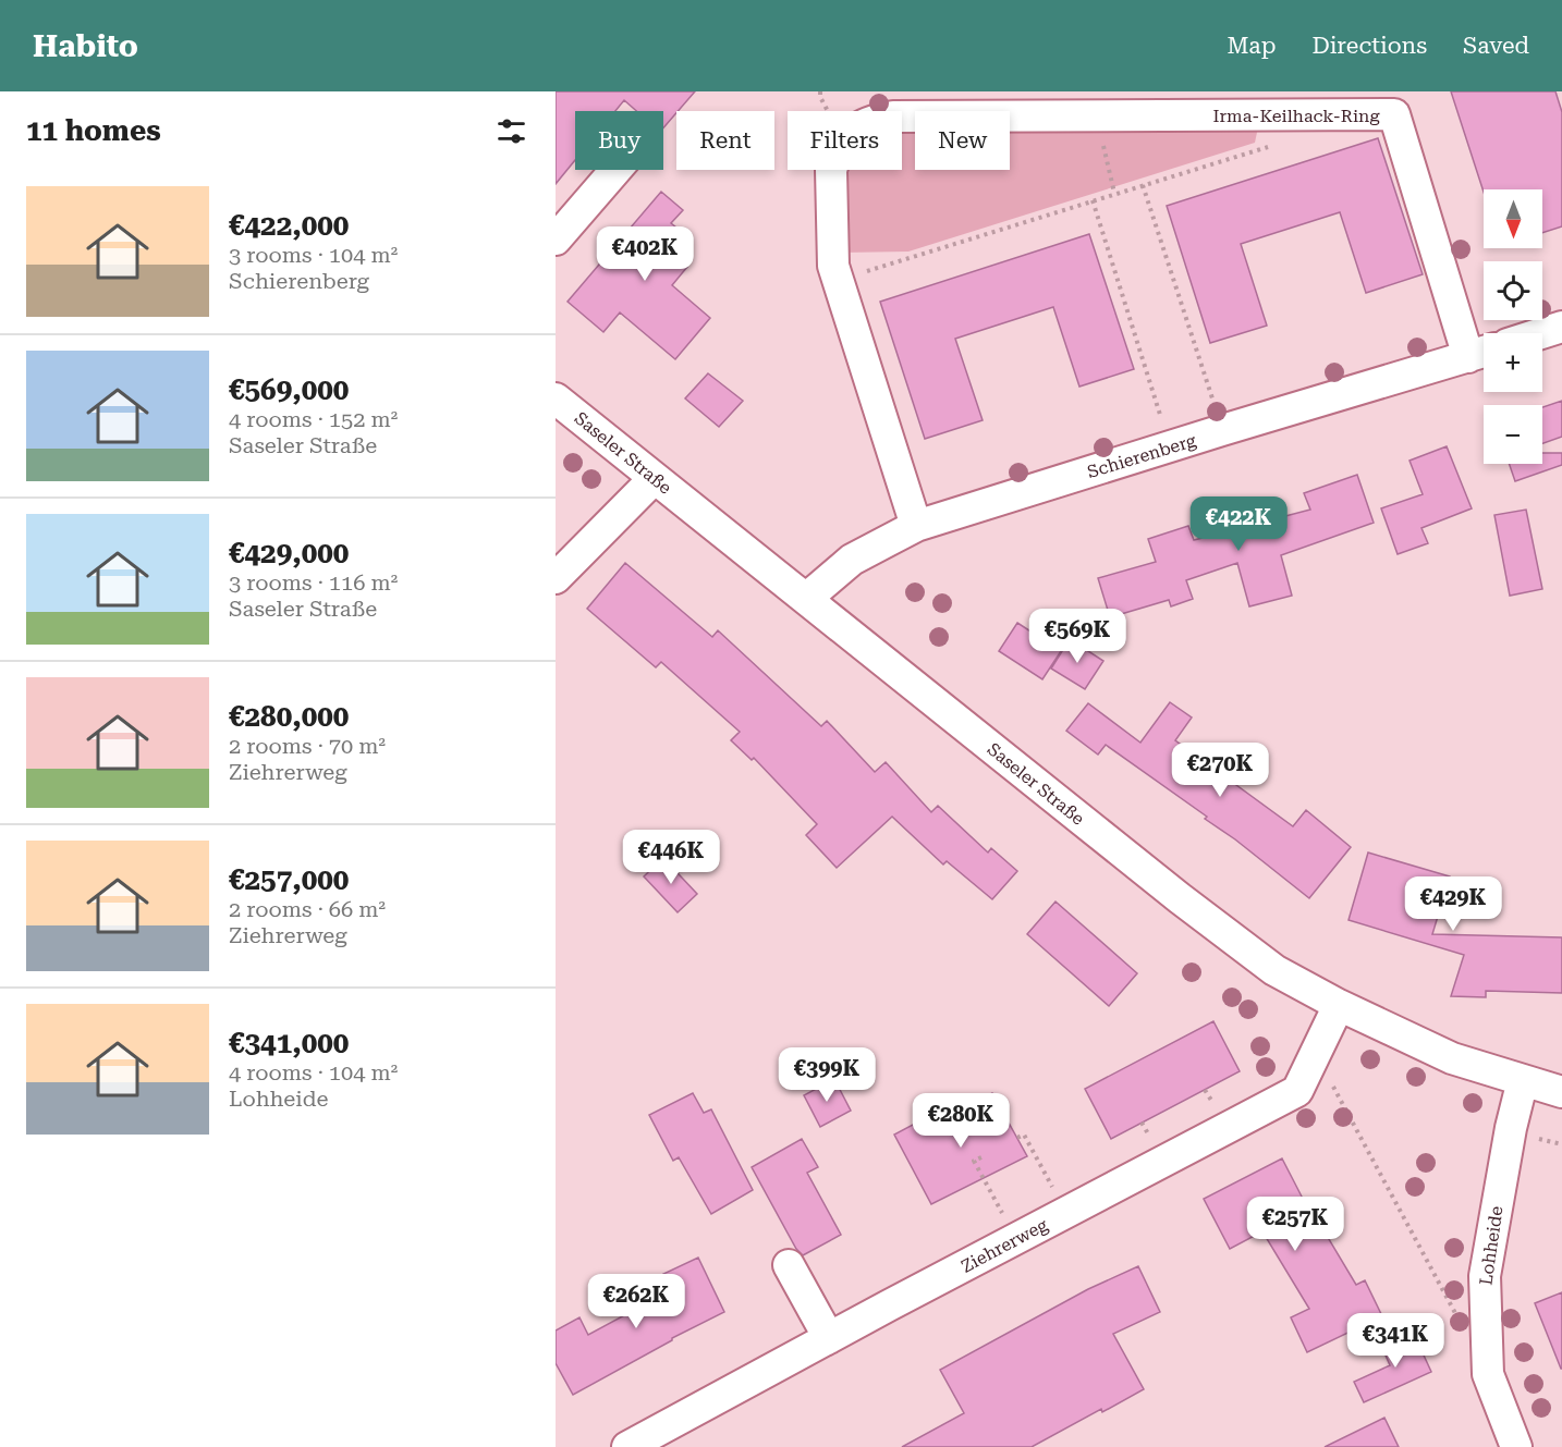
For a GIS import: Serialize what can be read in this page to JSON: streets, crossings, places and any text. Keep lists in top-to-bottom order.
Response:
{
  "streets": {
    "street": [
      "Irma-Keilhack-Ring",
      "Saseler Straße",
      "Schierenberg",
      "Ziehrerweg",
      "Lohheide"
    ]
  },
  "crossings": [
    ["Irma-Keilhack-Ring", "Schierenberg"],
    ["Saseler Straße", "Schierenberg"],
    ["Saseler Straße", "Ziehrerweg"],
    ["Saseler Straße", "Lohheide"]
  ],
  "north": "bottom",
  "page": {
    "header": "Habito",
    "nav": ["Map", "Directions", "Saved"],
    "heading": "11 homes",
    "chip": [
      "Buy",
      "Rent",
      "Filters",
      "New"
    ],
    "list": [
      {
        "name": "€422,000",
        "note": "3 rooms · 104 m² · Schierenberg"
      },
      {
        "name": "€569,000",
        "note": "4 rooms · 152 m² · Saseler Straße"
      },
      {
        "name": "€429,000",
        "note": "3 rooms · 116 m² · Saseler Straße"
      },
      {
        "name": "€280,000",
        "note": "2 rooms · 70 m² · Ziehrerweg"
      },
      {
        "name": "€257,000",
        "note": "2 rooms · 66 m² · Ziehrerweg"
      },
      {
        "name": "€341,000",
        "note": "4 rooms · 104 m² · Lohheide"
      }
    ],
    "map_buttons": ["+", "−"],
    "price": [
      "€402K",
      "€422K",
      "€569K",
      "€270K",
      "€446K",
      "€429K",
      "€399K",
      "€280K",
      "€257K",
      "€262K",
      "€341K"
    ]
  }
}
